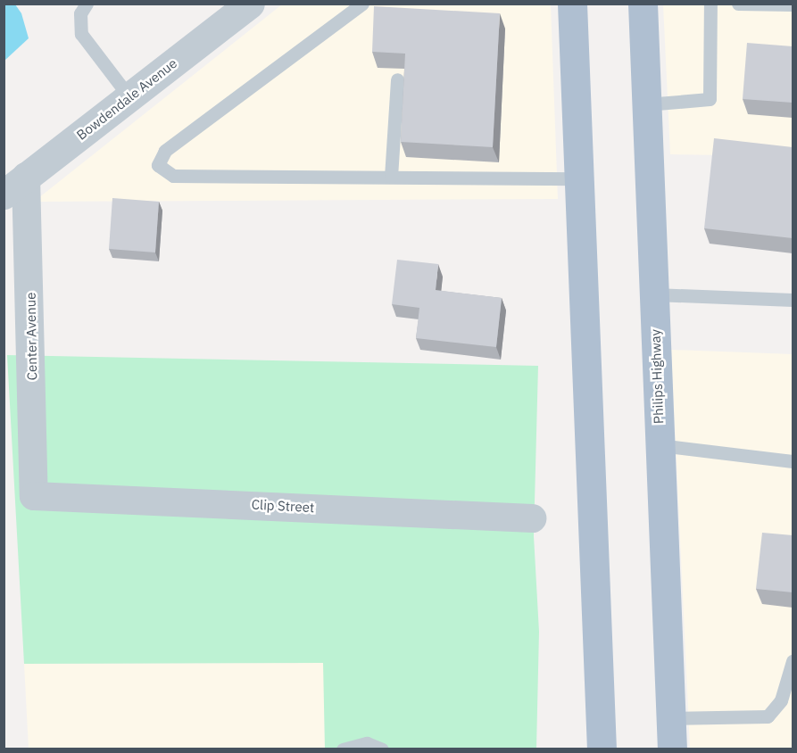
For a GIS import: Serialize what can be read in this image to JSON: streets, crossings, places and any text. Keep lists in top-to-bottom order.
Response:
{
  "streets": {
    "main road": ["Philips Highway"],
    "street": ["Bowdendale Avenue", "Center Avenue", "Clip Street"]
  },
  "crossings": [
    ["Bowdendale Avenue", "Center Avenue"],
    ["Center Avenue", "Clip Street"]
  ]
}
